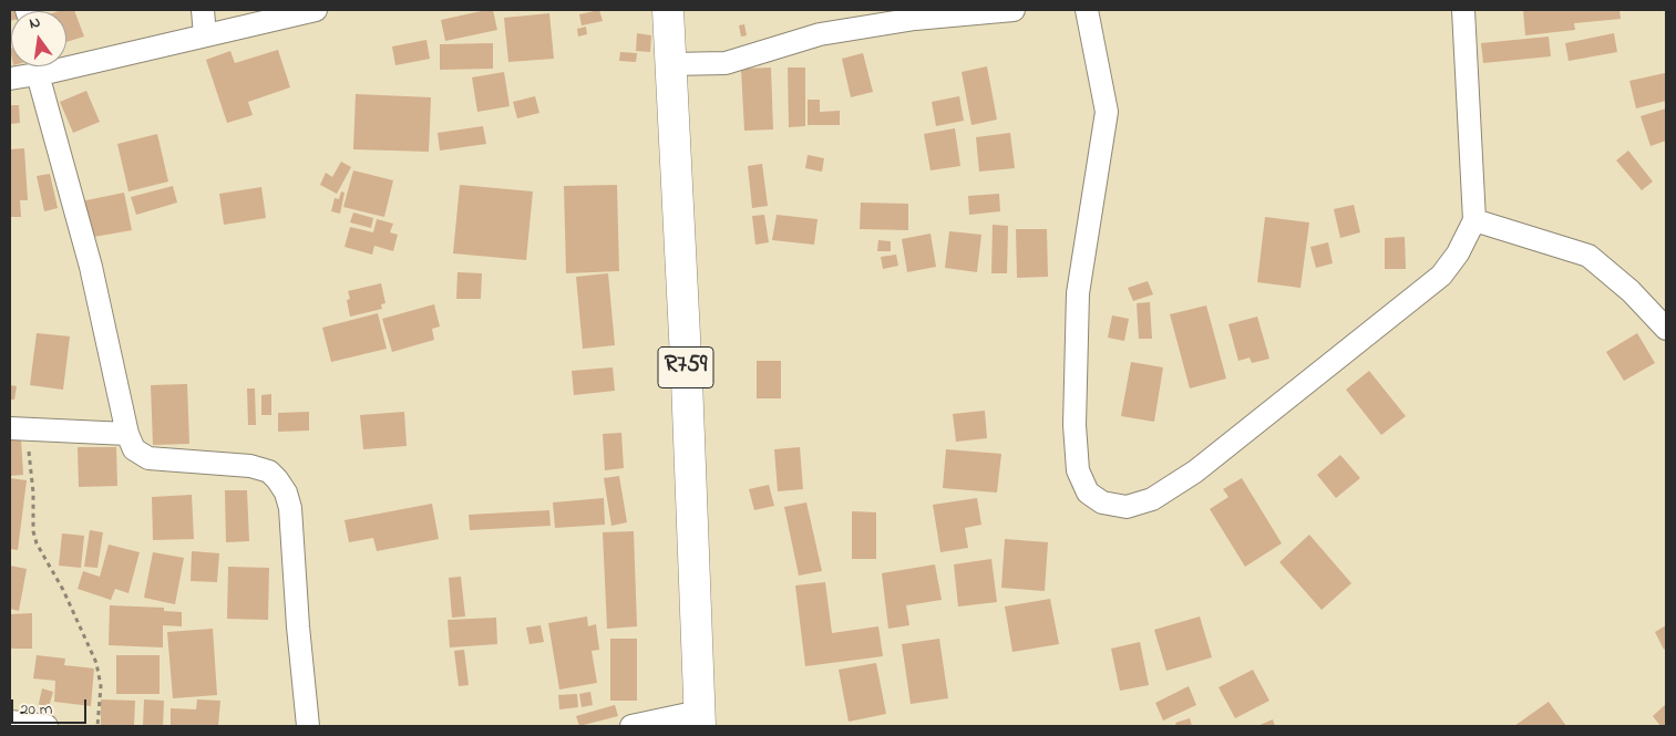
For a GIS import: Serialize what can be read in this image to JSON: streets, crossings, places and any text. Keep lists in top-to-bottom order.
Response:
{
  "streets": {
    "main road": ["R759"]
  },
  "scale_bar": "20 m",
  "north": "top"
}
